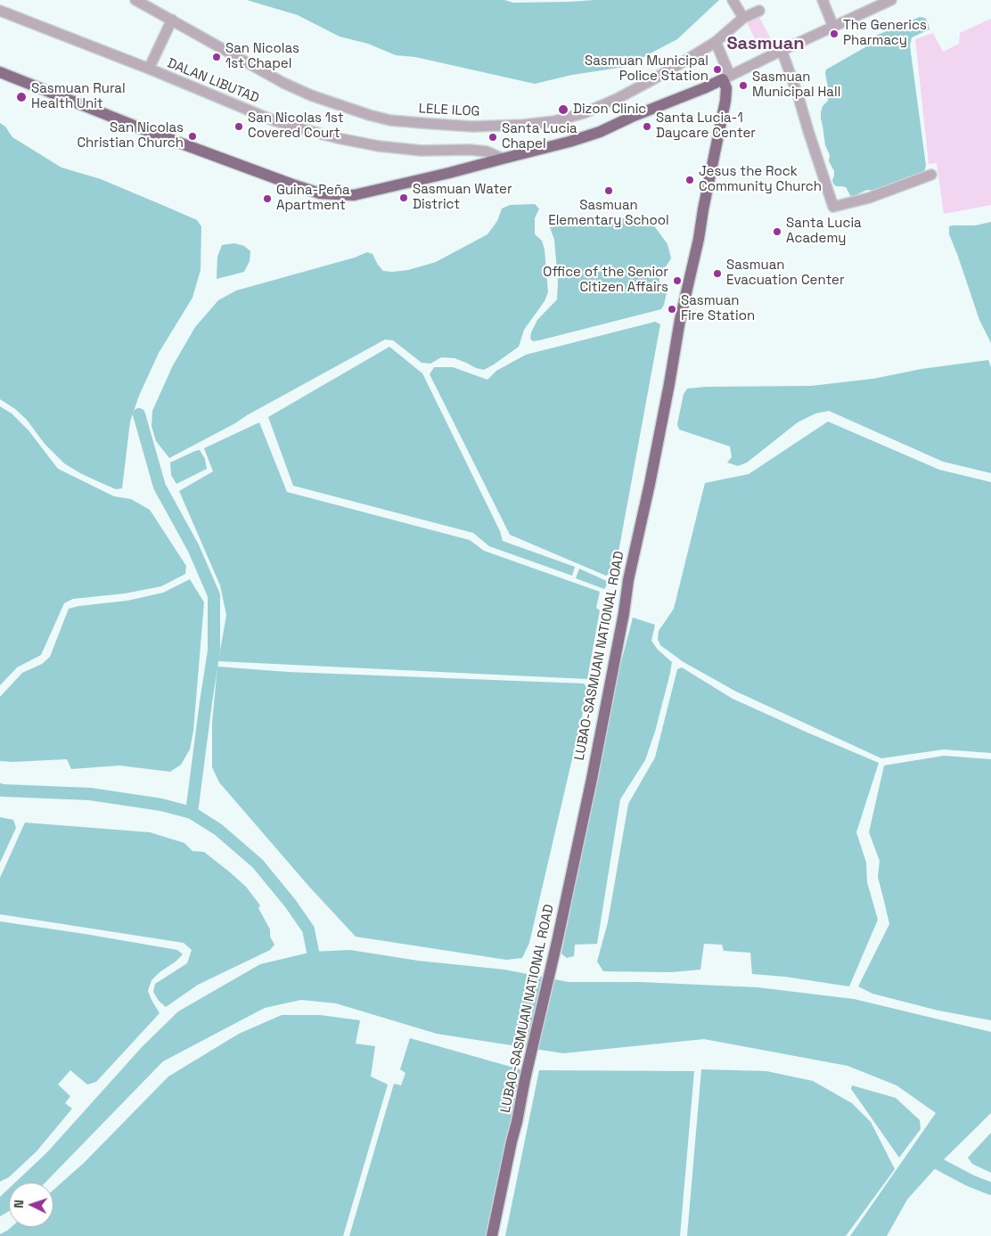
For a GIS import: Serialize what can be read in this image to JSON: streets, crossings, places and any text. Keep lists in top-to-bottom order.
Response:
{
  "streets": {
    "main road": ["LUBAO-SASMUAN NATIONAL ROAD"],
    "street": ["DALAN LIBUTAD", "LELE ILOG"]
  },
  "districts": ["Sasmuan"],
  "places": [
    "The Generics Pharmacy",
    "San Nicolas 1st Chapel",
    "Sasmuan Municipal Police Station",
    "Sasmuan Municipal Hall",
    "Sasmuan Rural Health Unit",
    "Dizon Clinic",
    "San Nicolas 1st Covered Court",
    "Santa Lucia-1 Daycare Center",
    "San Nicolas Christian Church",
    "Santa Lucia Chapel",
    "Jesus the Rock Community Church",
    "Sasmuan Elementary School",
    "Sasmuan Water District",
    "Guina-Peña Apartment",
    "Santa Lucia Academy",
    "Sasmuan Evacuation Center",
    "Office of the Senior Citizen Affairs",
    "Sasmuan Fire Station"
  ],
  "north": "left"
}
